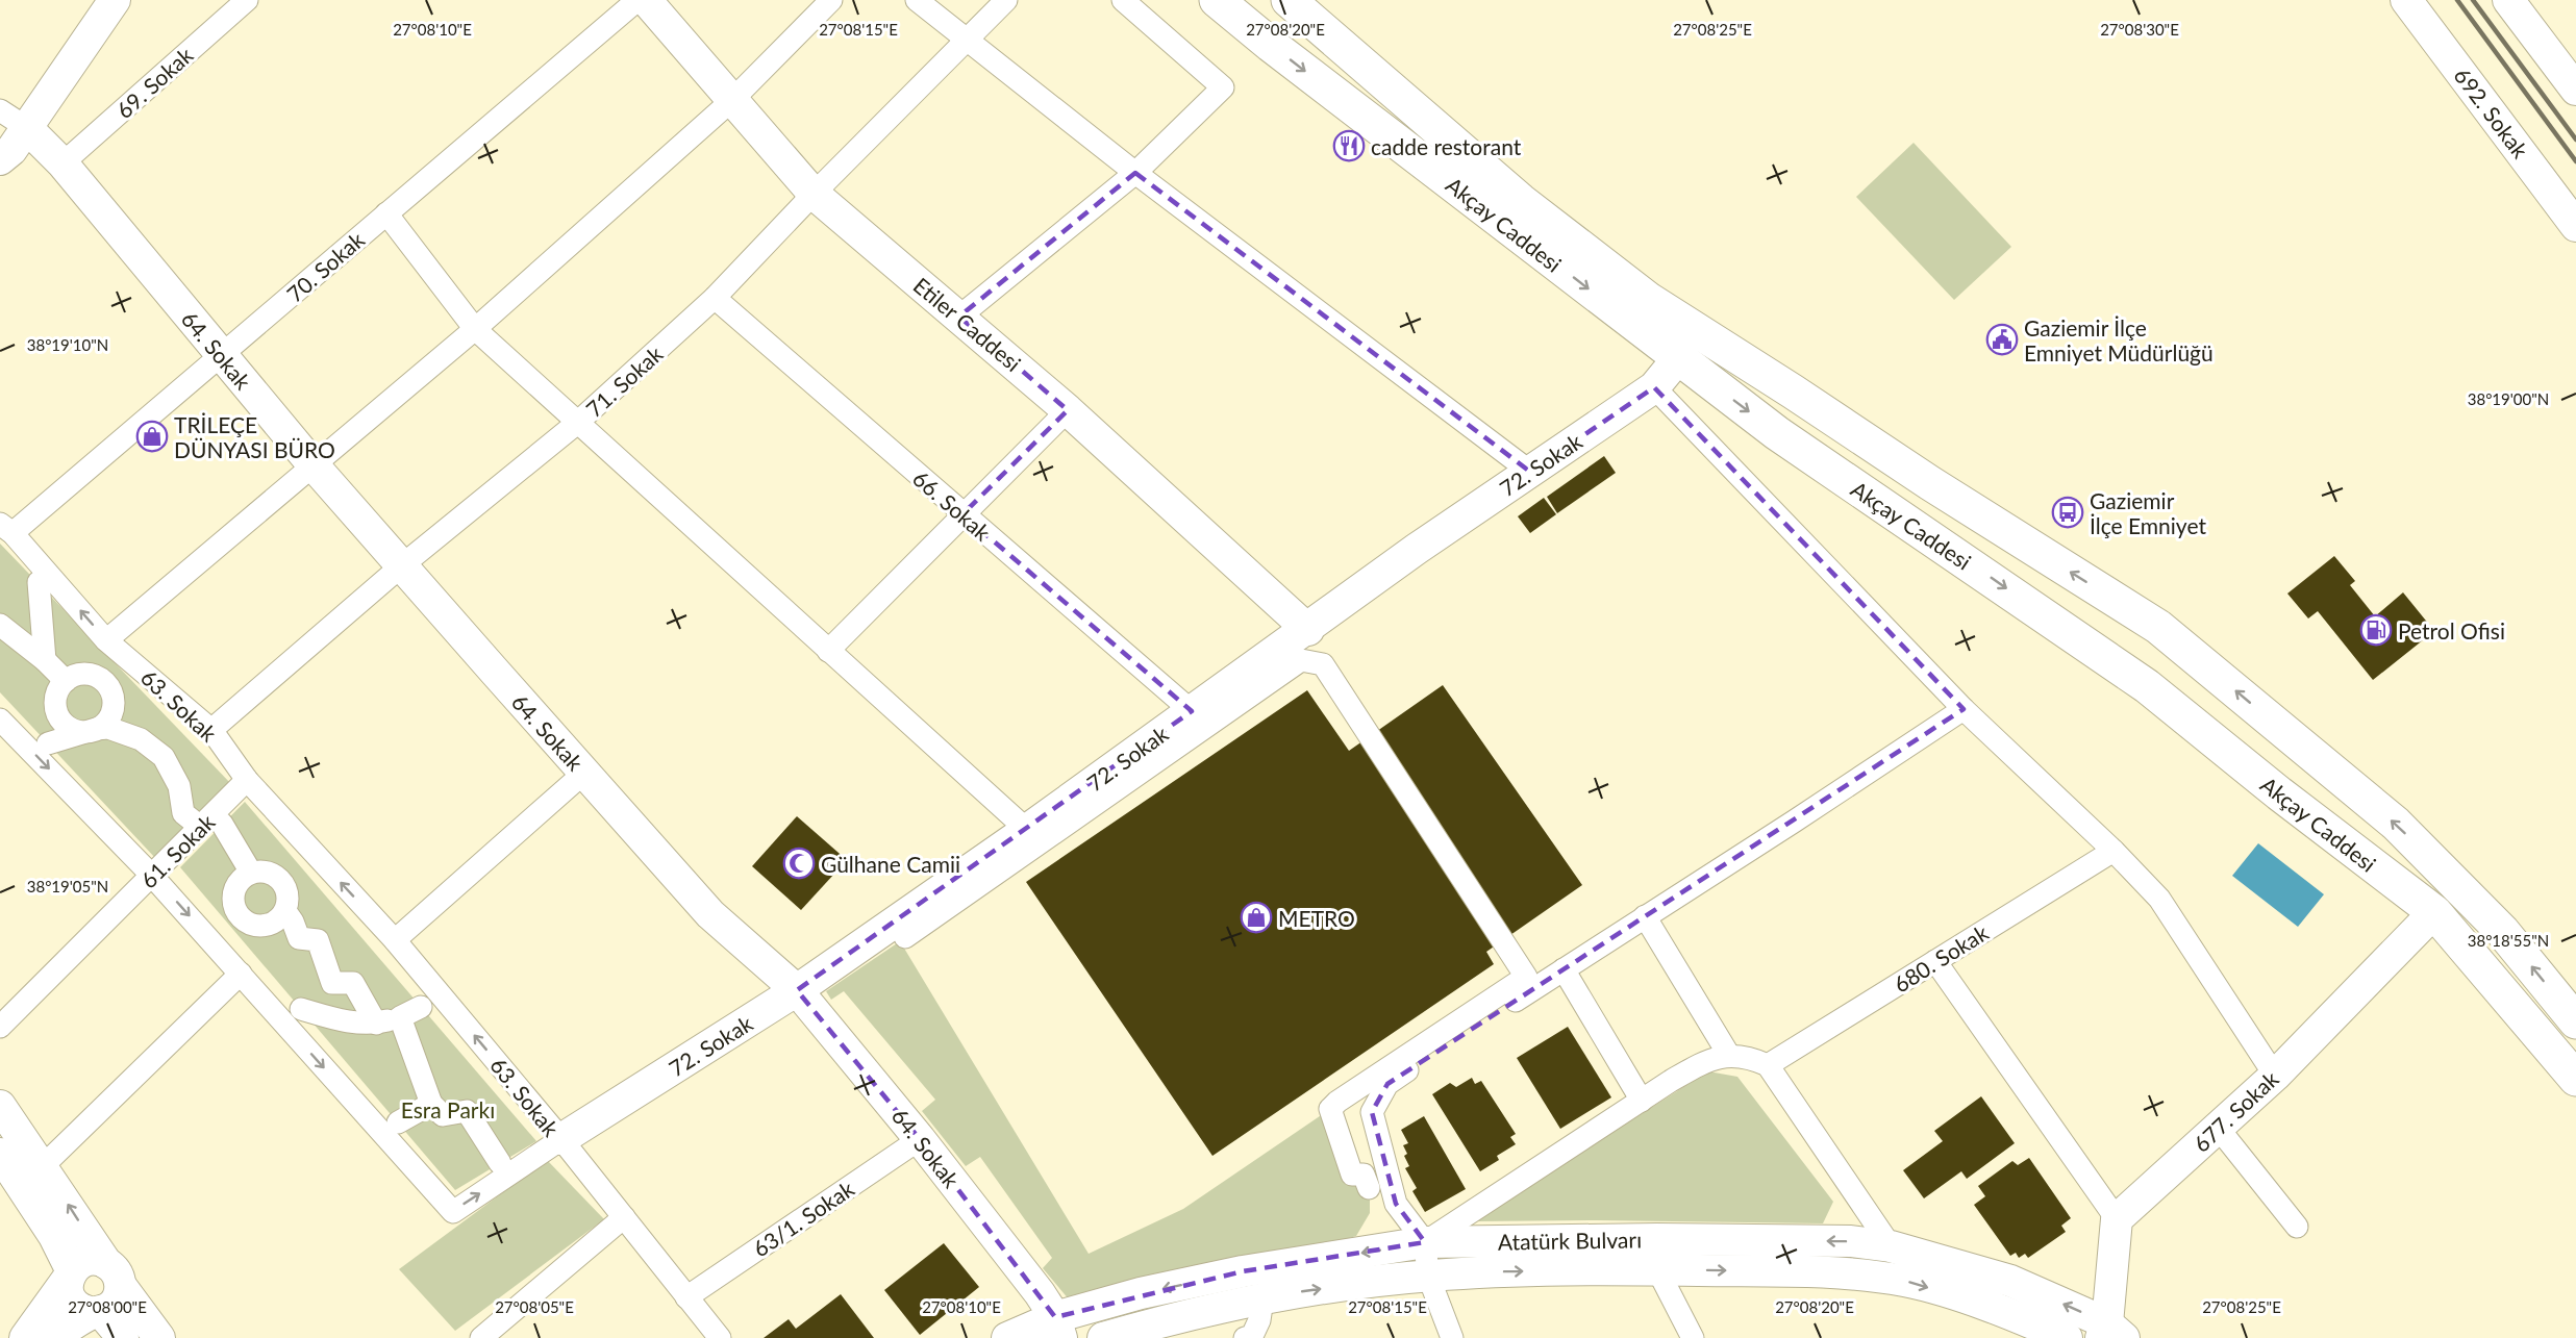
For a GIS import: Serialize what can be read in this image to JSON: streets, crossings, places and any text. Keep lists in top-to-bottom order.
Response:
{
  "streets": {
    "highway": ["Akçay Caddesi"],
    "street": [
      "69. Sokak",
      "692. Sokak",
      "70. Sokak",
      "Etiler Caddesi",
      "64. Sokak",
      "71. Sokak",
      "72. Sokak",
      "66. Sokak",
      "63. Sokak",
      "61. Sokak",
      "680. Sokak",
      "677. Sokak",
      "63/1. Sokak",
      "Atatürk Bulvarı"
    ]
  },
  "crossings": [
    ["69. Sokak", "64. Sokak"],
    ["Akçay Caddesi", "72. Sokak"],
    ["Akçay Caddesi", "677. Sokak"],
    ["70. Sokak", "64. Sokak"],
    ["70. Sokak", "63. Sokak"],
    ["Etiler Caddesi", "71. Sokak"],
    ["Etiler Caddesi", "72. Sokak"],
    ["64. Sokak", "71. Sokak"],
    ["64. Sokak", "72. Sokak"],
    ["64. Sokak", "63/1. Sokak"],
    ["64. Sokak", "Atatürk Bulvarı"],
    ["71. Sokak", "66. Sokak"],
    ["71. Sokak", "63. Sokak"],
    ["72. Sokak", "66. Sokak"],
    ["72. Sokak", "63. Sokak"],
    ["63. Sokak", "61. Sokak"]
  ],
  "parks": ["Esra Parkı"],
  "places": {
    "restaurant": ["cadde restorant"],
    "public building": ["Gaziemir İlçe Emniyet Müdürlüğü"],
    "shop": ["TRİLEÇE DÜNYASI BÜRO", "METRO"],
    "bus stop": ["Gaziemir İlçe Emniyet"],
    "fuel station": ["Petrol Ofisi"],
    "mosque": ["Gülhane Camii"]
  },
  "coordinates": [
    "27°08'10\"E",
    "27°08'15\"E",
    "27°08'20\"E",
    "27°08'25\"E",
    "27°08'30\"E",
    "38°19'10\"N",
    "38°19'00\"N",
    "38°19'05\"N",
    "38°18'55\"N",
    "27°08'00\"E",
    "27°08'05\"E"
  ]
}
